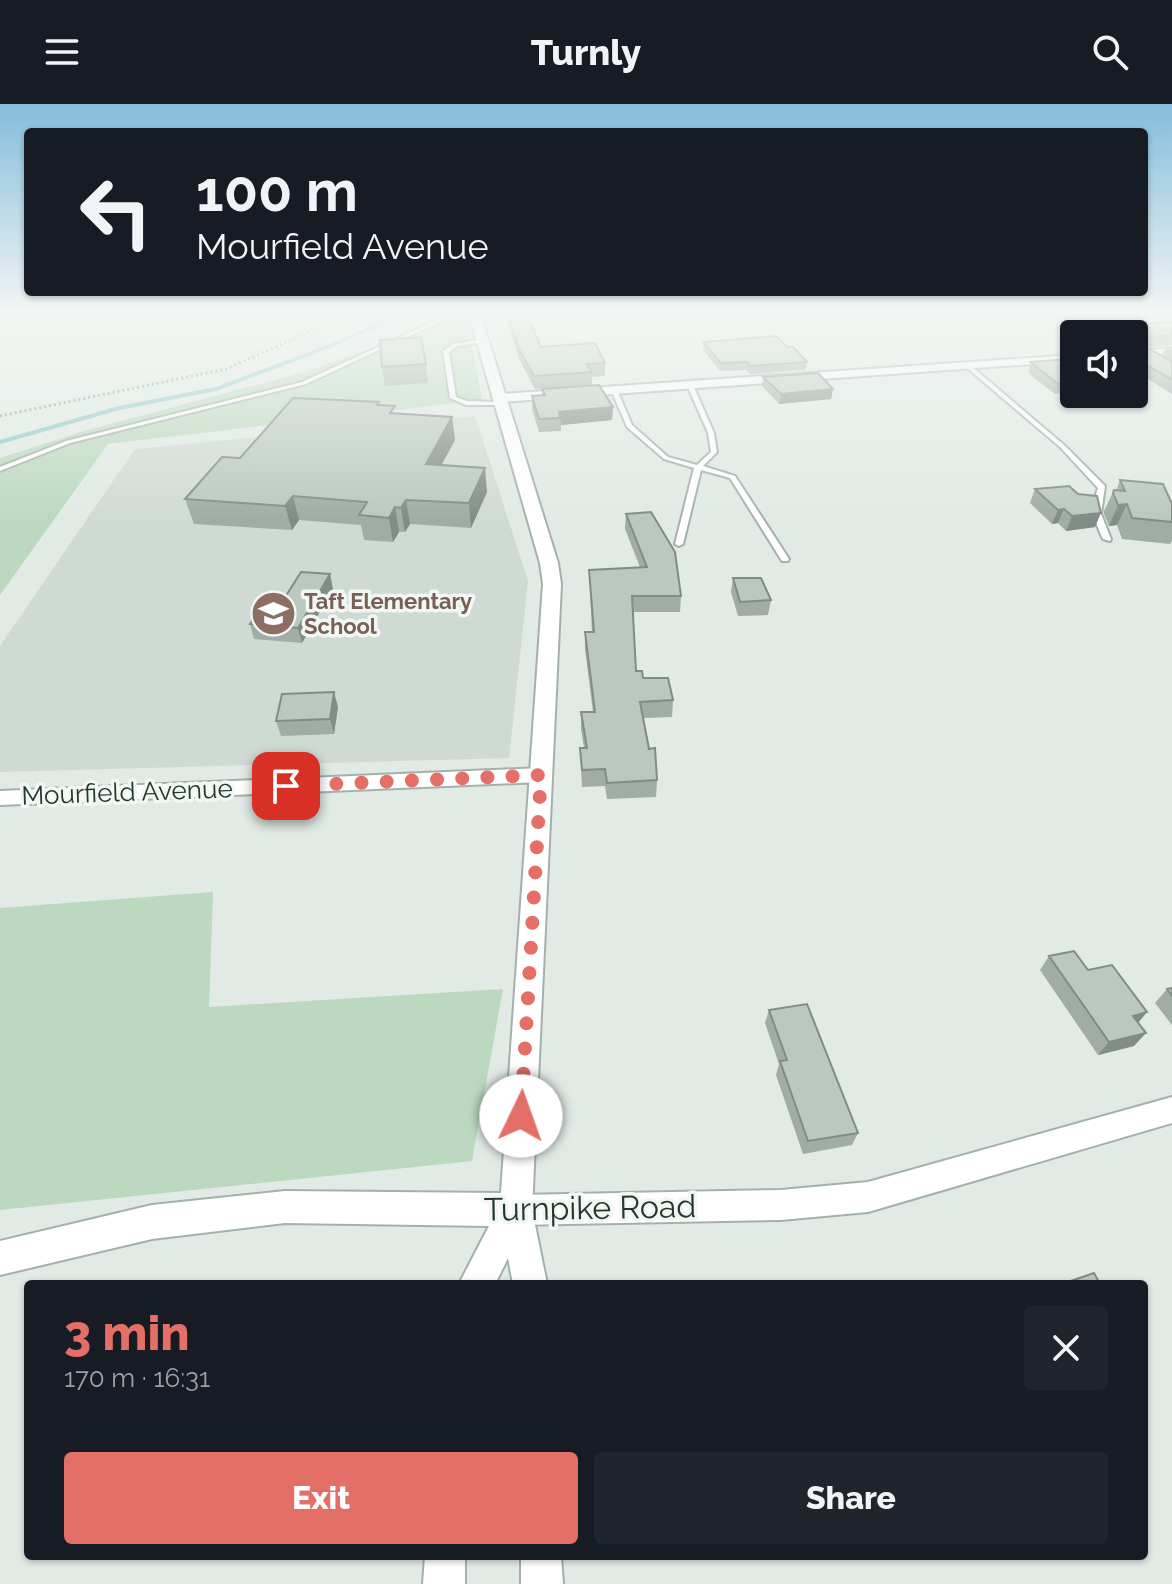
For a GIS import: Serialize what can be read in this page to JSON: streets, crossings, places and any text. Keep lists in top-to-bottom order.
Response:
{
  "streets": {
    "street": ["Mourfield Avenue", "Turnpike Road"]
  },
  "places": {
    "school or university": ["Taft Elementary School"]
  },
  "page": {
    "header": "Turnly",
    "turn": ["100 m", "Mourfield Avenue"],
    "heading": ["3 min", "170 m · 16:31"],
    "buttons": ["Exit", "Share"]
  }
}
